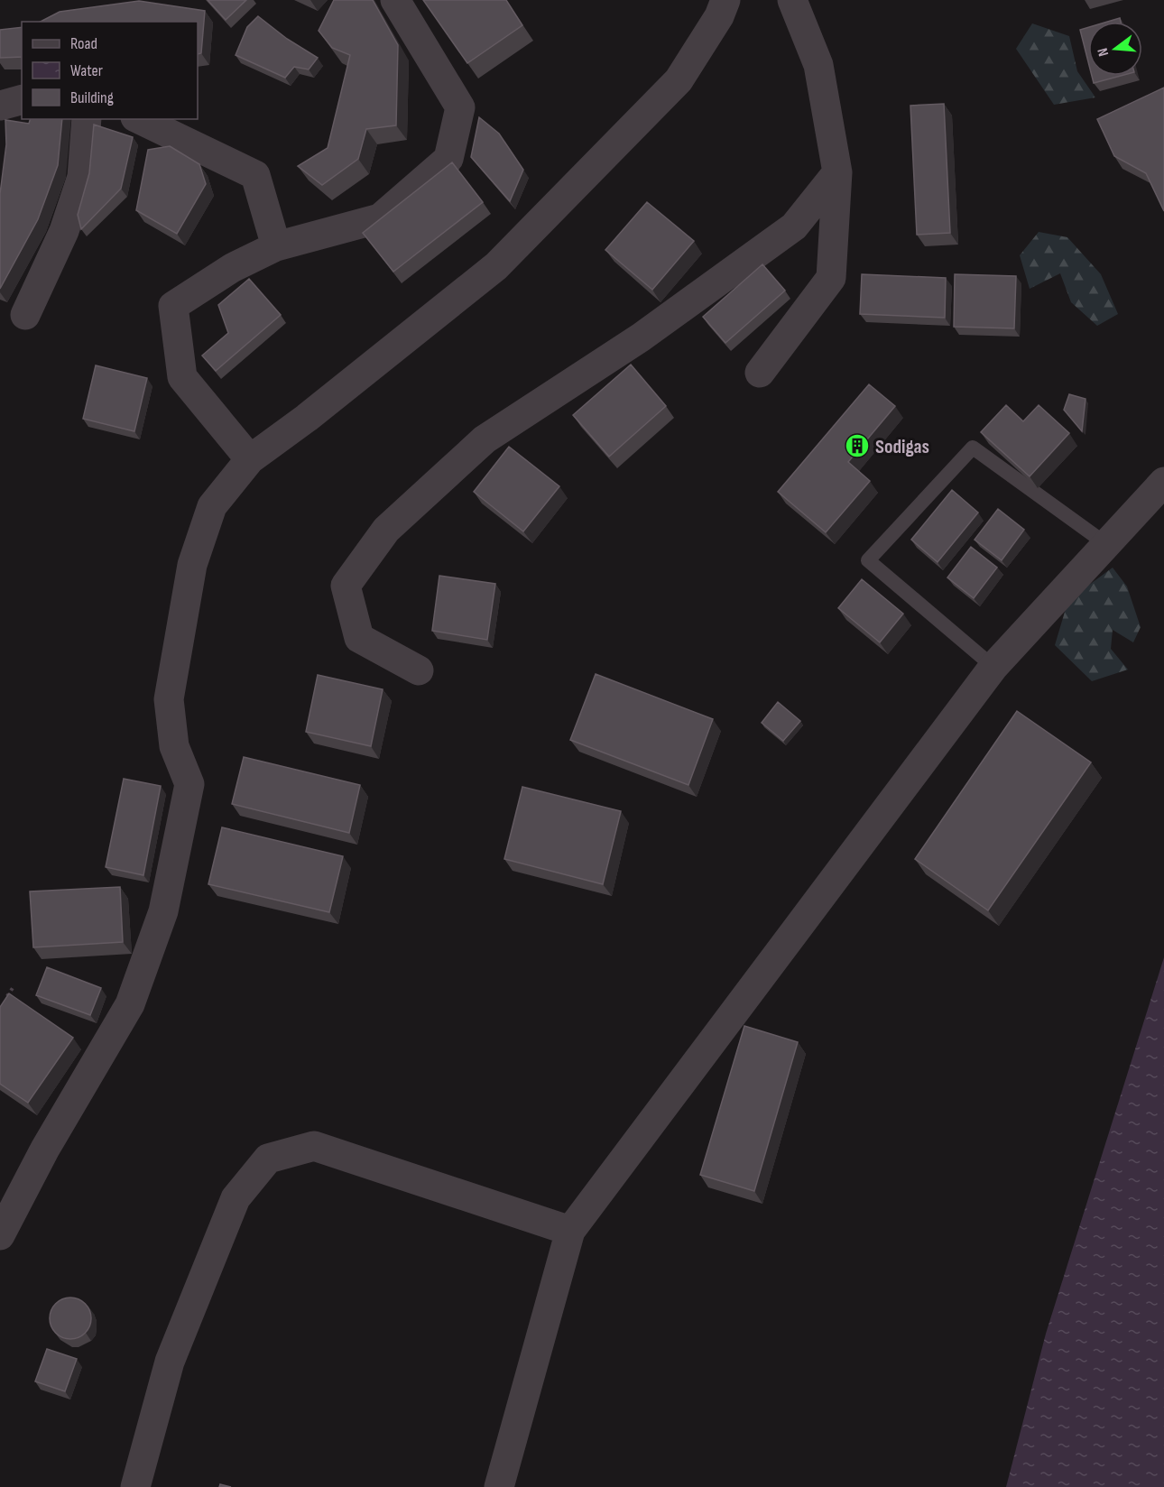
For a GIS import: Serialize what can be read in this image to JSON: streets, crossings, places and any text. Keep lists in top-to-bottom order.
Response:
{
  "places": {
    "building": ["Sodigas"]
  },
  "legend": ["Road", "Water", "Building"],
  "north": "left"
}
